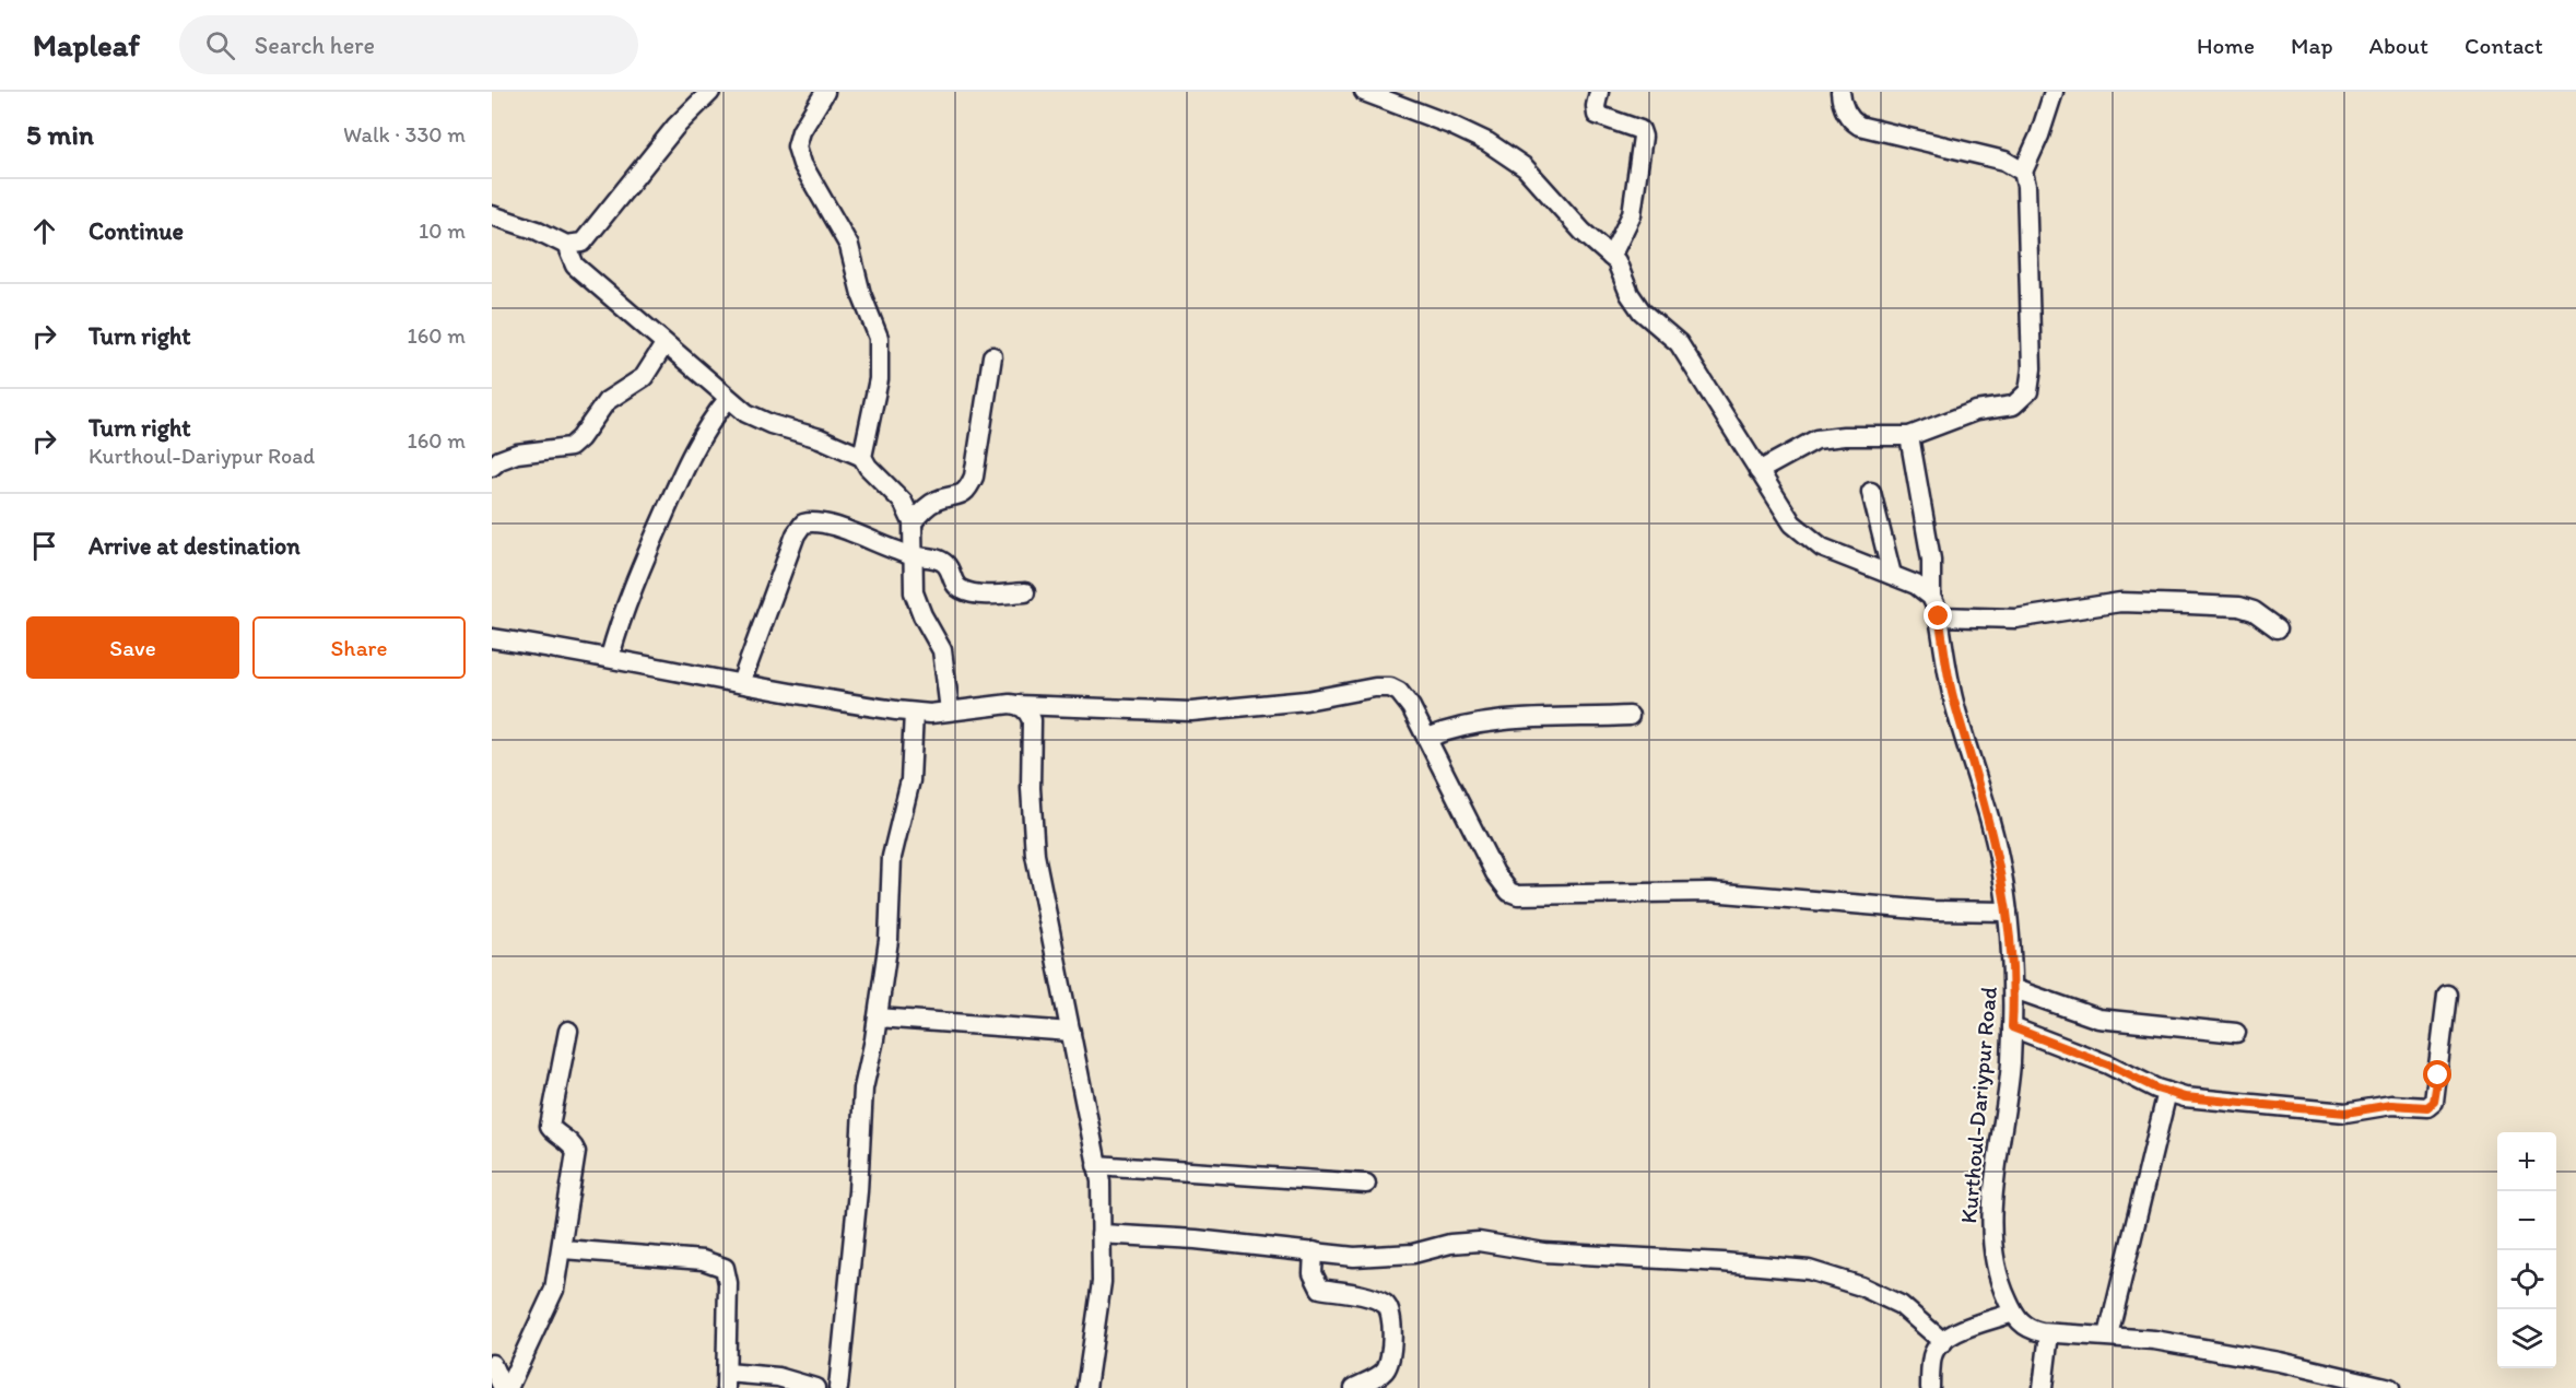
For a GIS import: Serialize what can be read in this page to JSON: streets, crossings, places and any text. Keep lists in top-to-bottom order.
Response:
{
  "streets": {
    "street": ["Kurthoul-Dariypur Road"]
  },
  "page": {
    "header": "Mapleaf",
    "search": "Search here",
    "nav": [
      "Home",
      "Map",
      "About",
      "Contact"
    ],
    "heading": ["5 min", "Walk · 330 m"],
    "list": [
      ["Continue", "10 m"],
      ["Turn right", "160 m"],
      ["Turn right", "Kurthoul-Dariypur Road", "160 m"],
      "Arrive at destination"
    ],
    "buttons": ["Save", "Share"],
    "map_buttons": ["+", "−"]
  }
}
